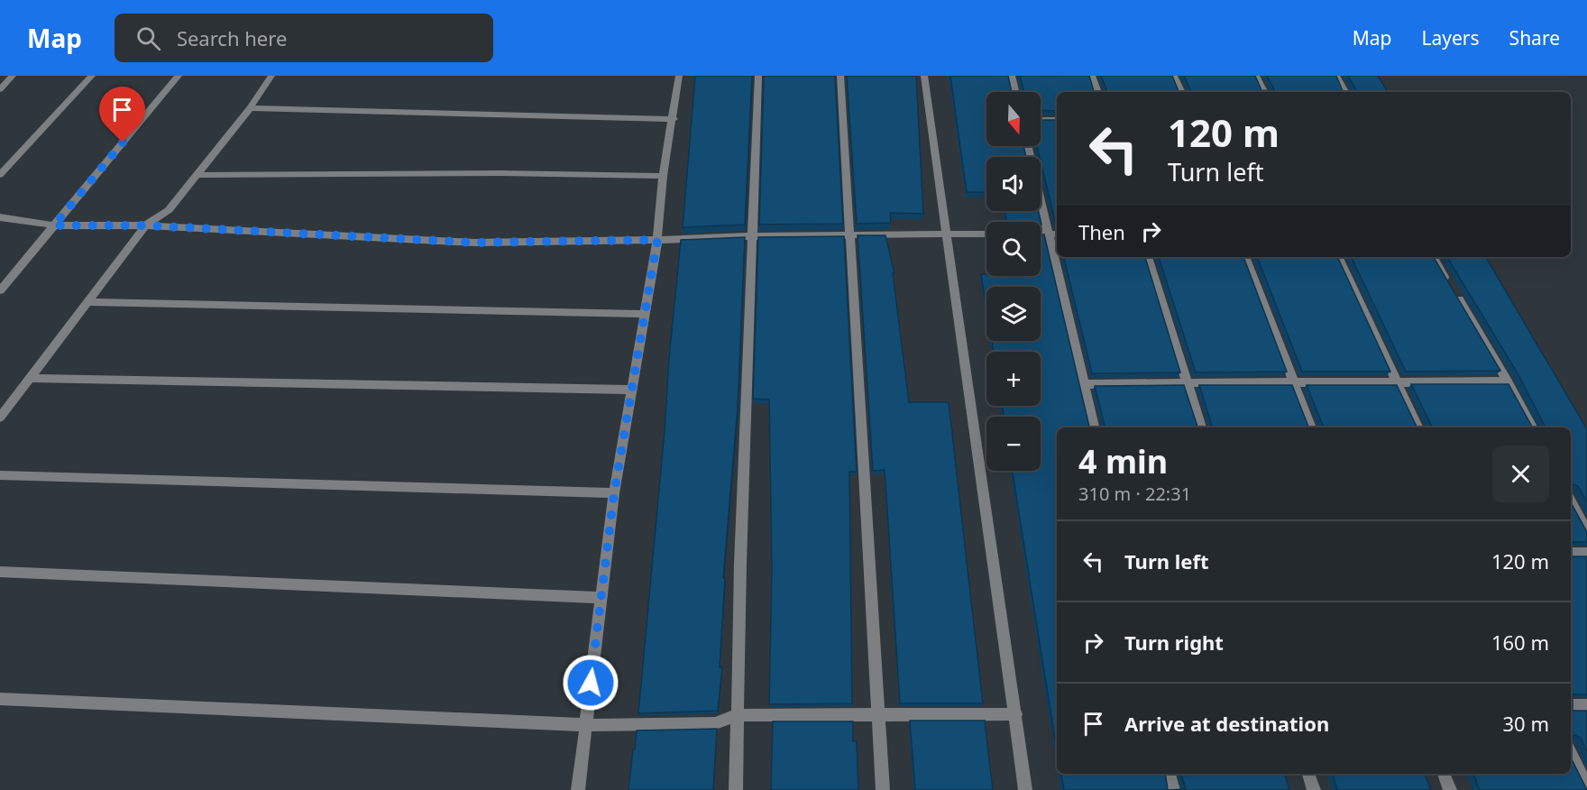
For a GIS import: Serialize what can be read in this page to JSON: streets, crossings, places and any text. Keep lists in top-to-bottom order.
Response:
{
  "north": "bottom",
  "page": {
    "header": "Map",
    "search": "Search here",
    "nav": ["Map", "Layers", "Share"],
    "map_buttons": ["+", "−"],
    "turn": ["120 m", "Turn left"],
    "then": "Then",
    "heading": ["4 min", "310 m · 22:31"],
    "list": [
      {
        "name": "Turn left",
        "value": "120 m"
      },
      {
        "name": "Turn right",
        "value": "160 m"
      },
      {
        "name": "Arrive at destination",
        "value": "30 m"
      }
    ]
  }
}
